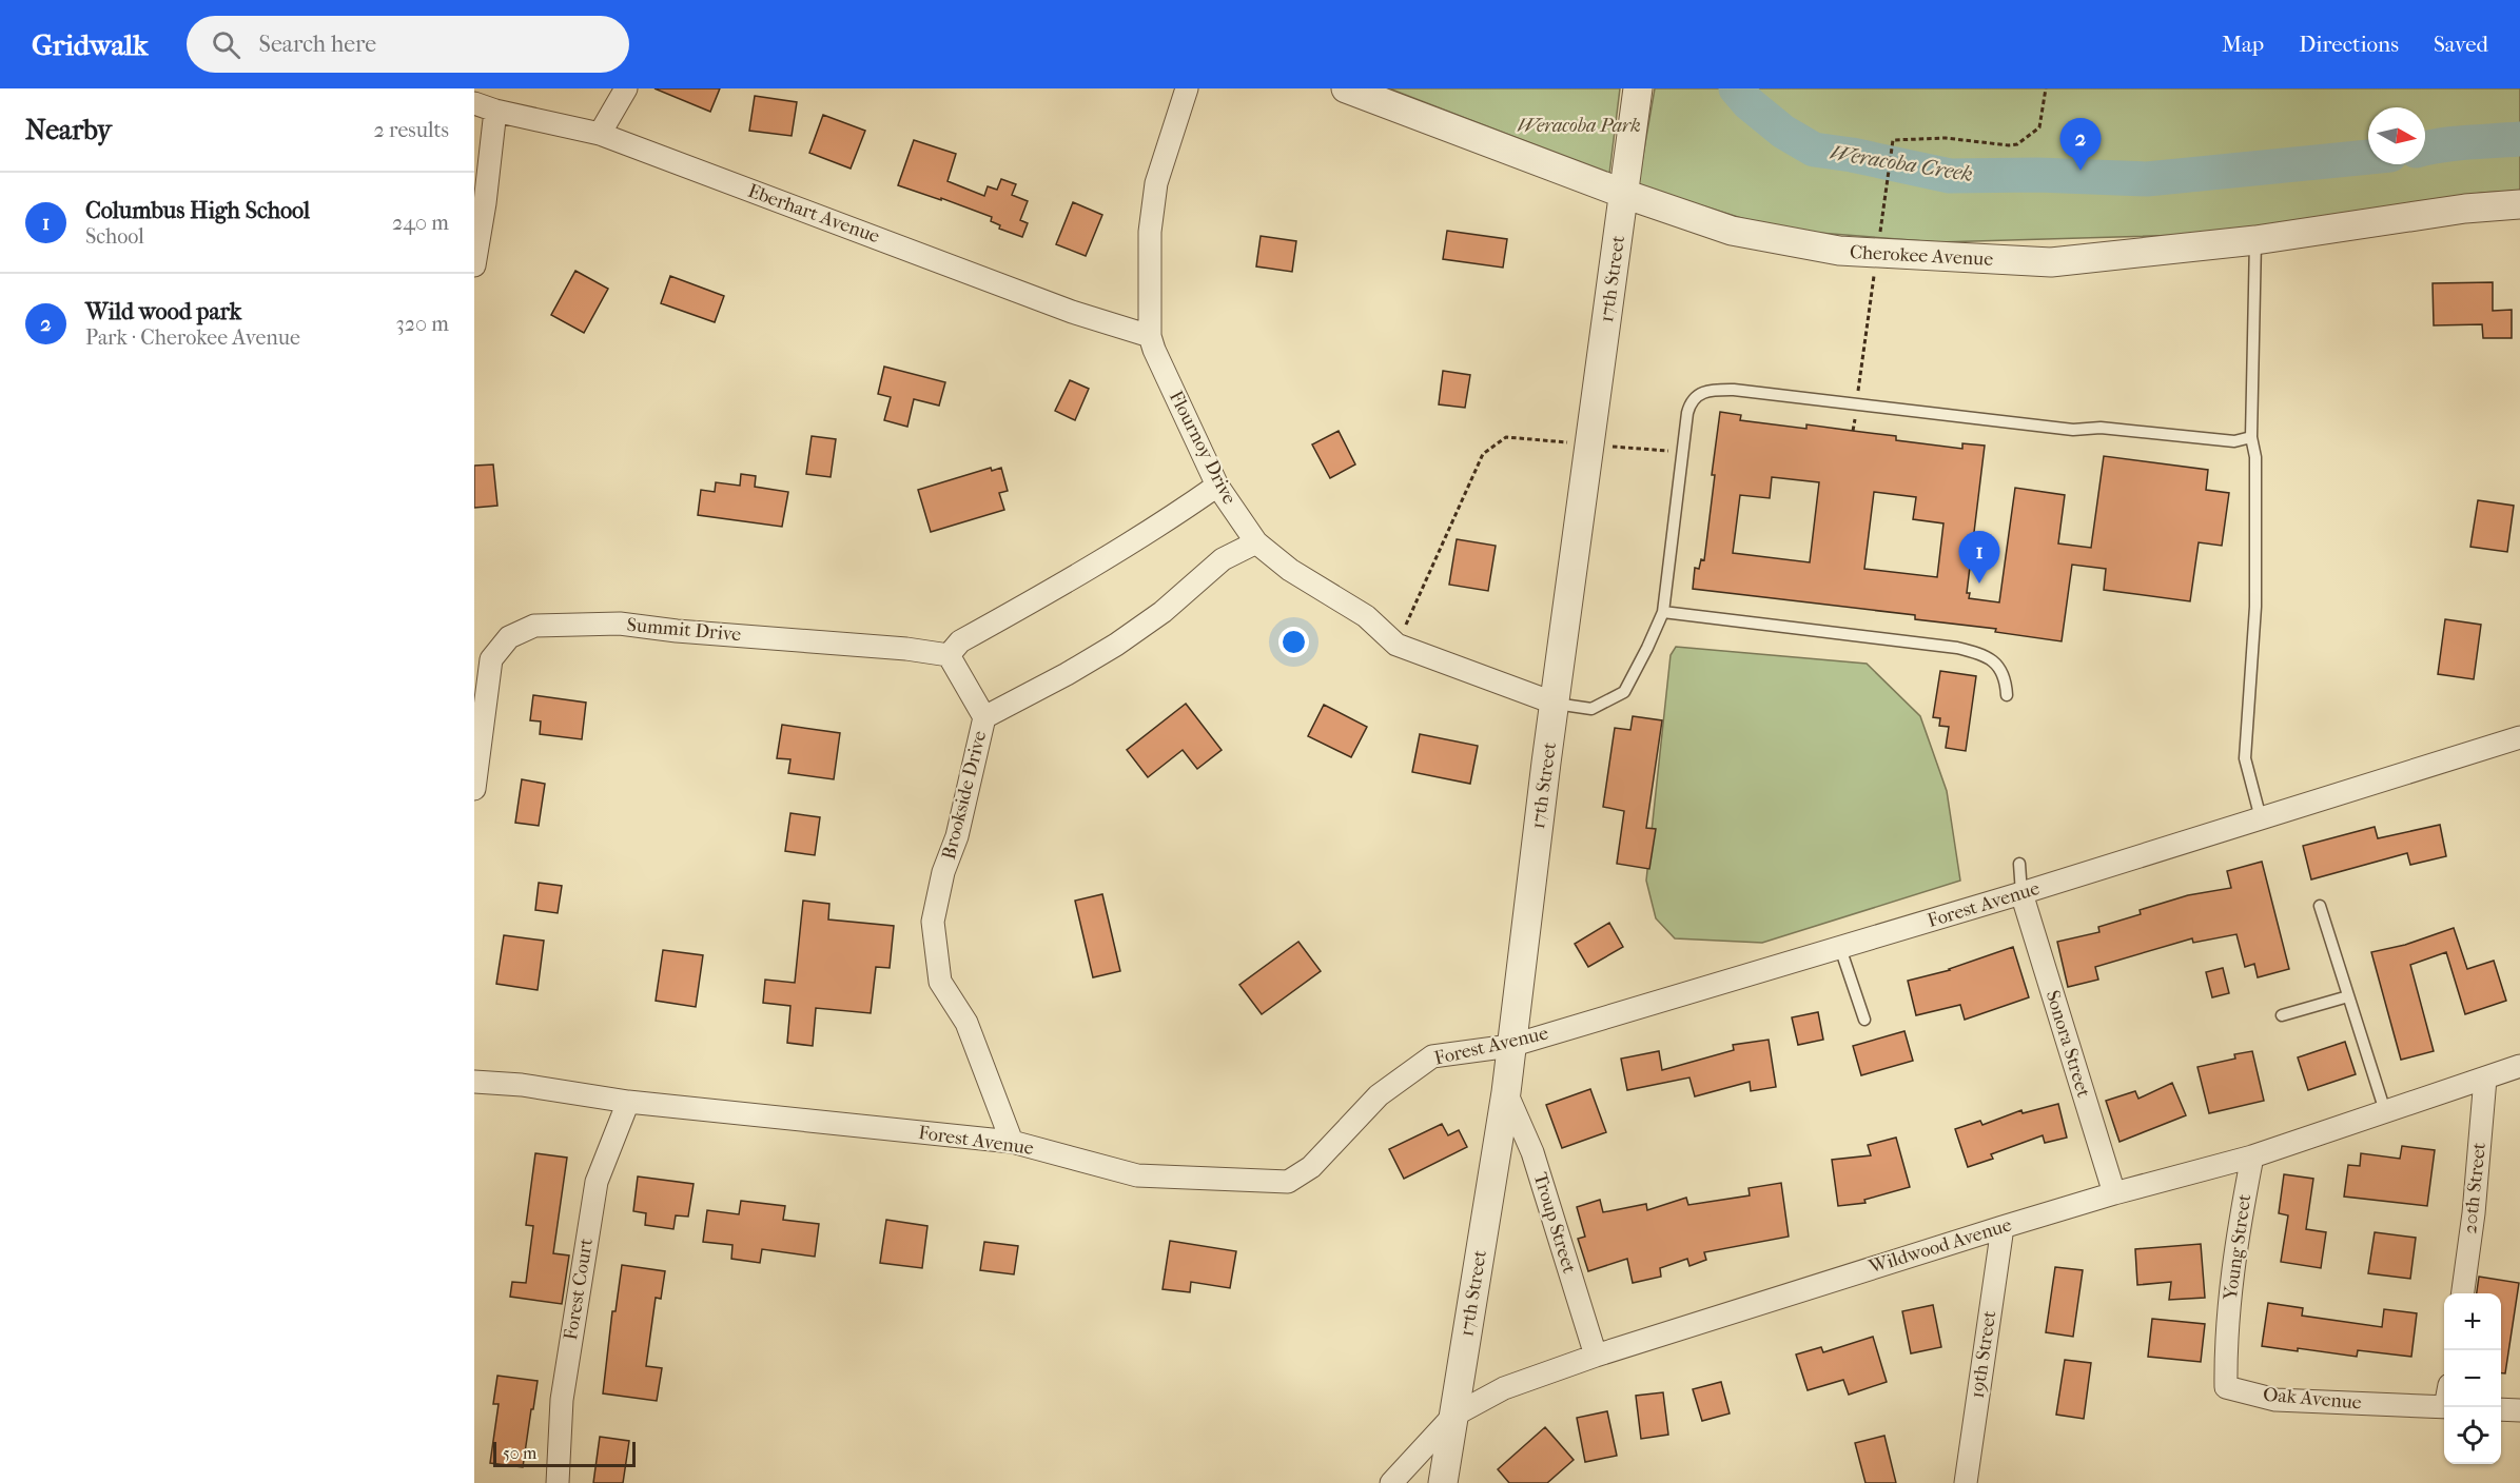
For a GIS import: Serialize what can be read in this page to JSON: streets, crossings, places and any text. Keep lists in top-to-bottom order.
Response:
{
  "streets": {
    "street": [
      "Eberhart Avenue",
      "Cherokee Avenue",
      "17th Street",
      "Flournoy Drive",
      "Summit Drive",
      "Brookside Drive",
      "Forest Avenue",
      "Sonora Street",
      "20th Street",
      "Troup Street",
      "Wildwood Avenue",
      "Young Street",
      "Forest Court",
      "19th Street",
      "Oak Avenue"
    ]
  },
  "crossings": [
    ["Eberhart Avenue", "Flournoy Drive"],
    ["Cherokee Avenue", "17th Street"],
    ["17th Street", "Flournoy Drive"],
    ["17th Street", "Forest Avenue"],
    ["17th Street", "Troup Street"],
    ["17th Street", "Wildwood Avenue"],
    ["Flournoy Drive", "Brookside Drive"],
    ["Brookside Drive", "Forest Avenue"],
    ["Forest Avenue", "Sonora Street"],
    ["Forest Avenue", "Forest Court"],
    ["Sonora Street", "Wildwood Avenue"],
    ["20th Street", "Wildwood Avenue"],
    ["Troup Street", "Wildwood Avenue"],
    ["Wildwood Avenue", "Young Street"],
    ["Wildwood Avenue", "19th Street"],
    ["Young Street", "Oak Avenue"]
  ],
  "water": ["Weracoba Creek"],
  "parks": ["Weracoba Park"],
  "scale_bar": "50 m",
  "north": "right",
  "page": {
    "header": "Gridwalk",
    "search": "Search here",
    "nav": ["Map", "Directions", "Saved"],
    "heading": ["Nearby", "2 results"],
    "pins": ["2", "1"],
    "list": [
      {
        "mark": "1",
        "name": "Columbus High School",
        "note": "School",
        "value": "240 m"
      },
      {
        "mark": "2",
        "name": "Wild wood park",
        "note": "Park · Cherokee Avenue",
        "value": "320 m"
      }
    ],
    "map_buttons": ["+", "−"],
    "scale": "50 m"
  }
}
